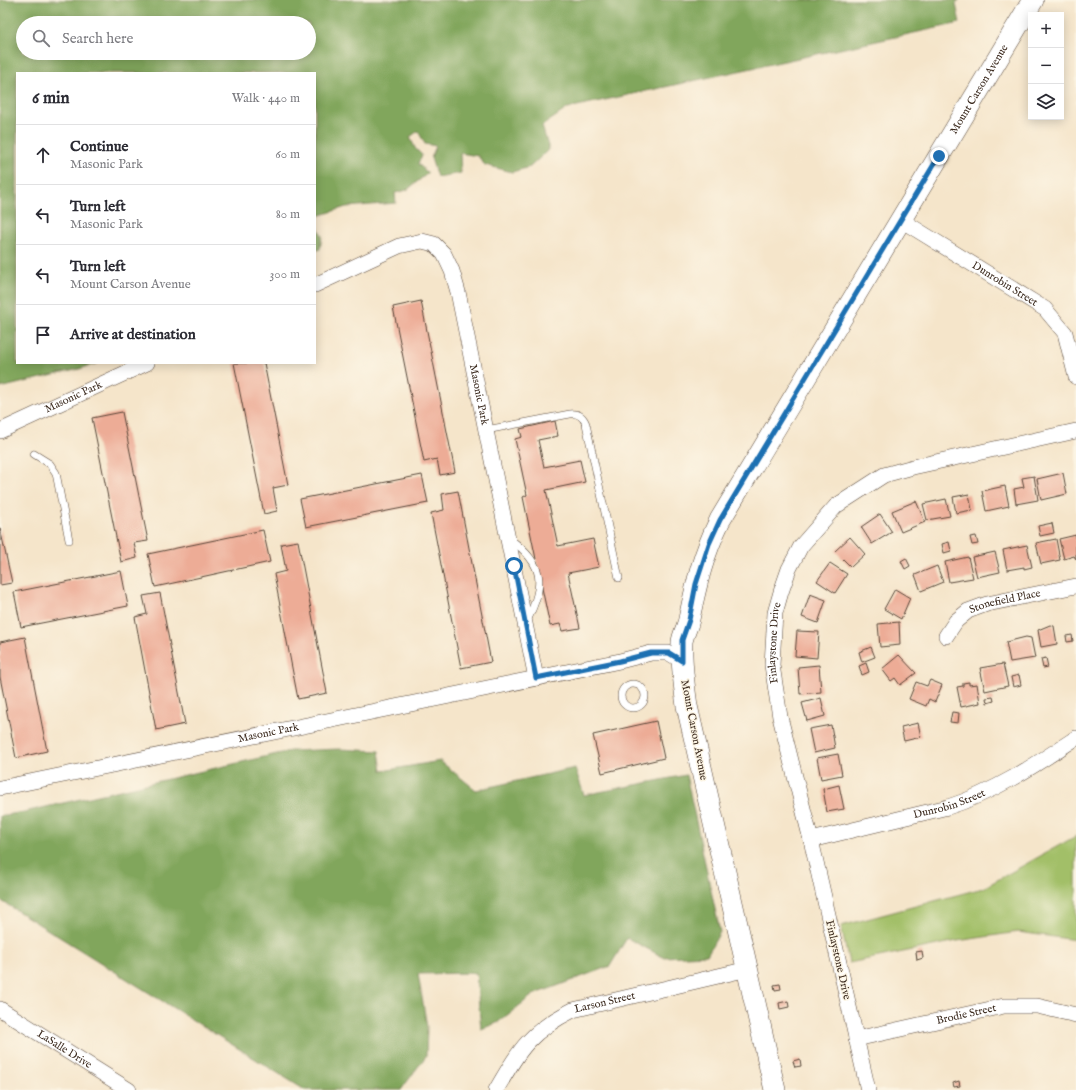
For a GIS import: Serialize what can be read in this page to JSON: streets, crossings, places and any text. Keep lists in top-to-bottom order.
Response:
{
  "streets": {
    "main road": ["Mount Carson Avenue"],
    "street": [
      "Dunrobin Street",
      "Masonic Park",
      "Stonefield Place",
      "Finlaystone Drive",
      "Larson Street",
      "Brodie Street",
      "LaSalle Drive"
    ]
  },
  "crossings": [
    ["Mount Carson Avenue", "Dunrobin Street"],
    ["Mount Carson Avenue", "Masonic Park"],
    ["Mount Carson Avenue", "Larson Street"],
    ["Dunrobin Street", "Finlaystone Drive"],
    ["Finlaystone Drive", "Brodie Street"]
  ],
  "page": {
    "map_buttons": ["+", "−"],
    "search": "Search here",
    "heading": ["6 min", "Walk · 440 m"],
    "list": [
      ["Continue", "Masonic Park", "60 m"],
      ["Turn left", "Masonic Park", "80 m"],
      ["Turn left", "Mount Carson Avenue", "300 m"],
      "Arrive at destination"
    ]
  }
}
